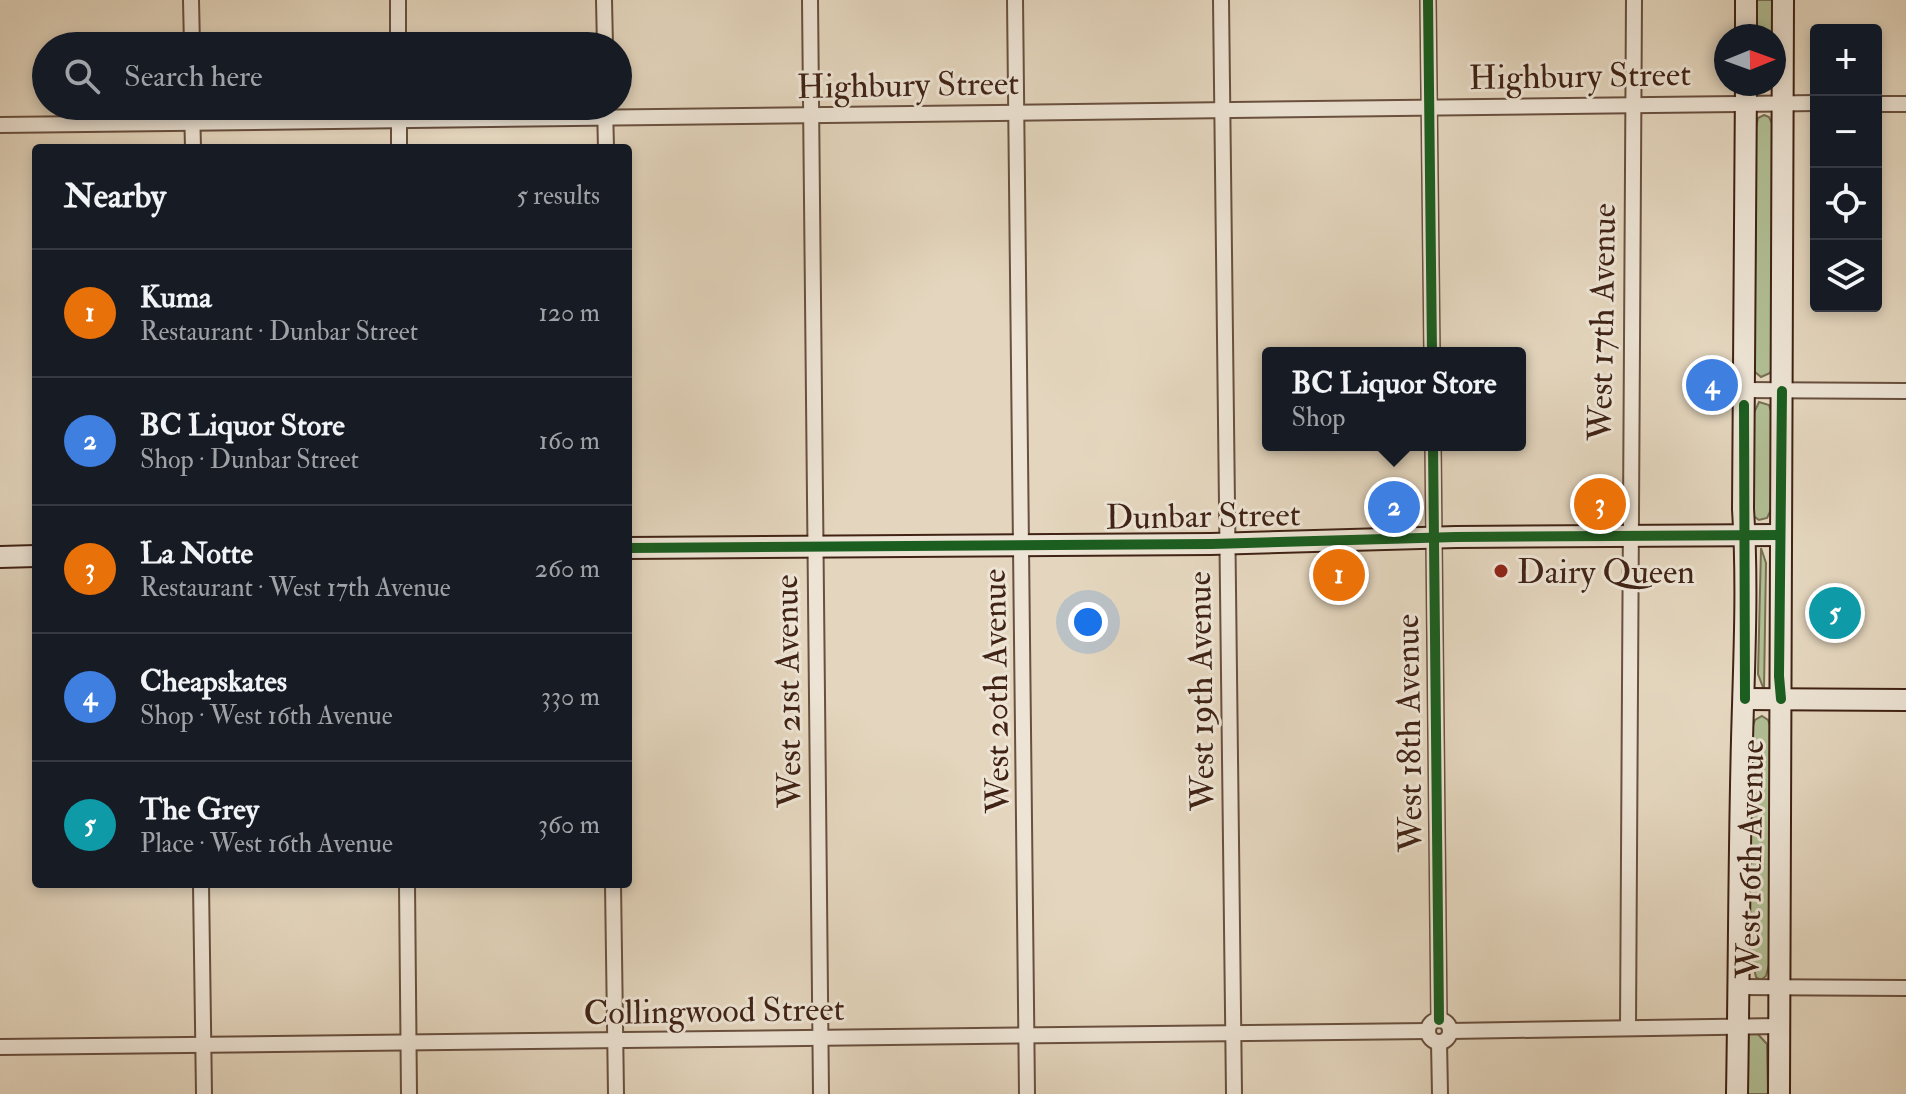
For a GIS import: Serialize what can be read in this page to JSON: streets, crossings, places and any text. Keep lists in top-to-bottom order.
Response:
{
  "streets": {
    "main road": ["Dunbar Street", "West 16th Avenue"],
    "street": [
      "Highbury Street",
      "West 17th Avenue",
      "West 21st Avenue",
      "West 20th Avenue",
      "West 19th Avenue",
      "West 18th Avenue",
      "Collingwood Street"
    ]
  },
  "crossings": [
    ["Highbury Street", "West 17th Avenue"],
    ["Highbury Street", "West 21st Avenue"],
    ["Highbury Street", "West 20th Avenue"],
    ["Highbury Street", "West 19th Avenue"],
    ["Highbury Street", "West 16th Avenue"],
    ["West 17th Avenue", "Dunbar Street"],
    ["Dunbar Street", "West 21st Avenue"],
    ["Dunbar Street", "West 20th Avenue"],
    ["Dunbar Street", "West 19th Avenue"],
    ["Dunbar Street", "West 18th Avenue"],
    ["Dunbar Street", "West 16th Avenue"],
    ["West 21st Avenue", "Collingwood Street"],
    ["West 20th Avenue", "Collingwood Street"],
    ["West 19th Avenue", "Collingwood Street"],
    ["West 18th Avenue", "Collingwood Street"]
  ],
  "places": ["Dairy Queen"],
  "north": "right",
  "page": {
    "map_buttons": ["+", "−"],
    "search": "Search here",
    "heading": ["Nearby", "5 results"],
    "list": [
      {
        "mark": "1",
        "name": "Kuma",
        "note": "Restaurant · Dunbar Street",
        "value": "120 m"
      },
      {
        "mark": "2",
        "name": "BC Liquor Store",
        "note": "Shop · Dunbar Street",
        "value": "160 m"
      },
      {
        "mark": "3",
        "name": "La Notte",
        "note": "Restaurant · West 17th Avenue",
        "value": "260 m"
      },
      {
        "mark": "4",
        "name": "Cheapskates",
        "note": "Shop · West 16th Avenue",
        "value": "330 m"
      },
      {
        "mark": "5",
        "name": "The Grey",
        "note": "Place · West 16th Avenue",
        "value": "360 m"
      }
    ],
    "popup": ["BC Liquor Store", "Shop"],
    "pins": [
      "4",
      "3",
      "2",
      "1",
      "5"
    ]
  }
}
